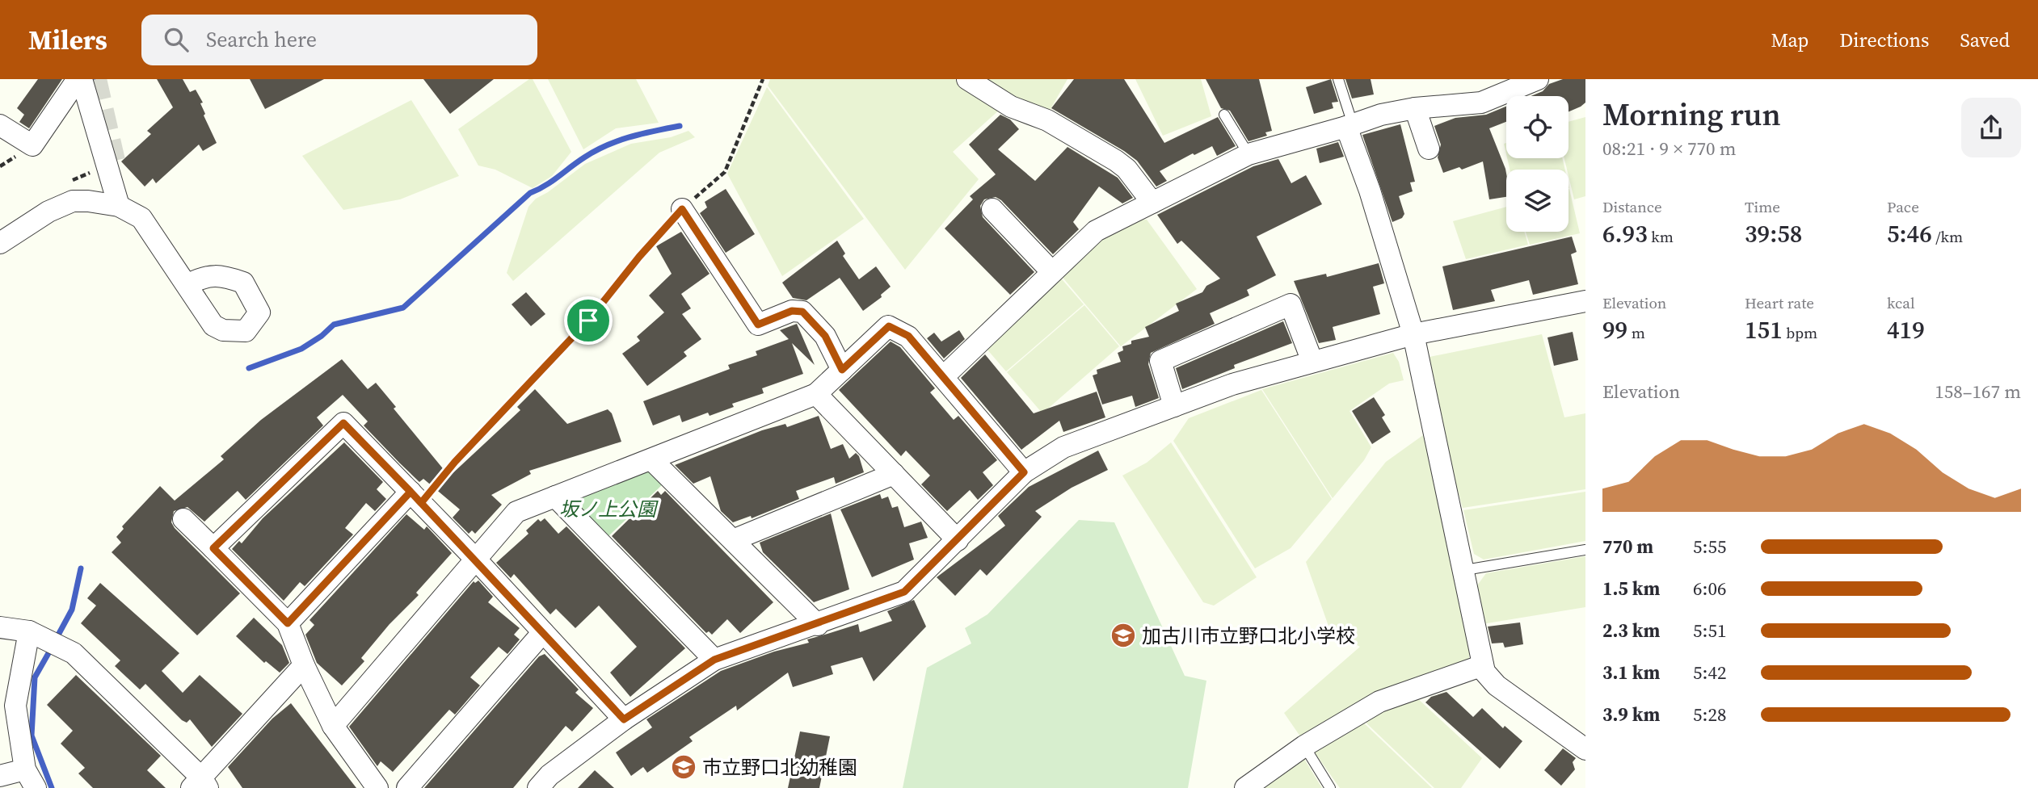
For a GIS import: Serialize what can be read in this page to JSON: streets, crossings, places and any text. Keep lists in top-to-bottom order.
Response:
{
  "parks": ["坂ノ上公園"],
  "places": {
    "school or university": ["加古川市立野口北小学校", "市立野口北幼稚園"]
  },
  "page": {
    "header": "Milers",
    "search": "Search here",
    "nav": ["Map", "Directions", "Saved"],
    "heading": ["Morning run", "08:21 · 9 × 770 m"],
    "stats": [
      ["Distance", "6.93 km"],
      ["Time", "39:58"],
      ["Pace", "5:46 /km"],
      ["Elevation", "99 m"],
      ["Heart rate", "151 bpm"],
      ["kcal", "419"]
    ],
    "chart": ["Elevation", "158–167 m"],
    "list": [
      {
        "name": "770 m",
        "note": "5:55"
      },
      {
        "name": "1.5 km",
        "note": "6:06"
      },
      {
        "name": "2.3 km",
        "note": "5:51"
      },
      {
        "name": "3.1 km",
        "note": "5:42"
      },
      {
        "name": "3.9 km",
        "note": "5:28"
      }
    ]
  }
}
